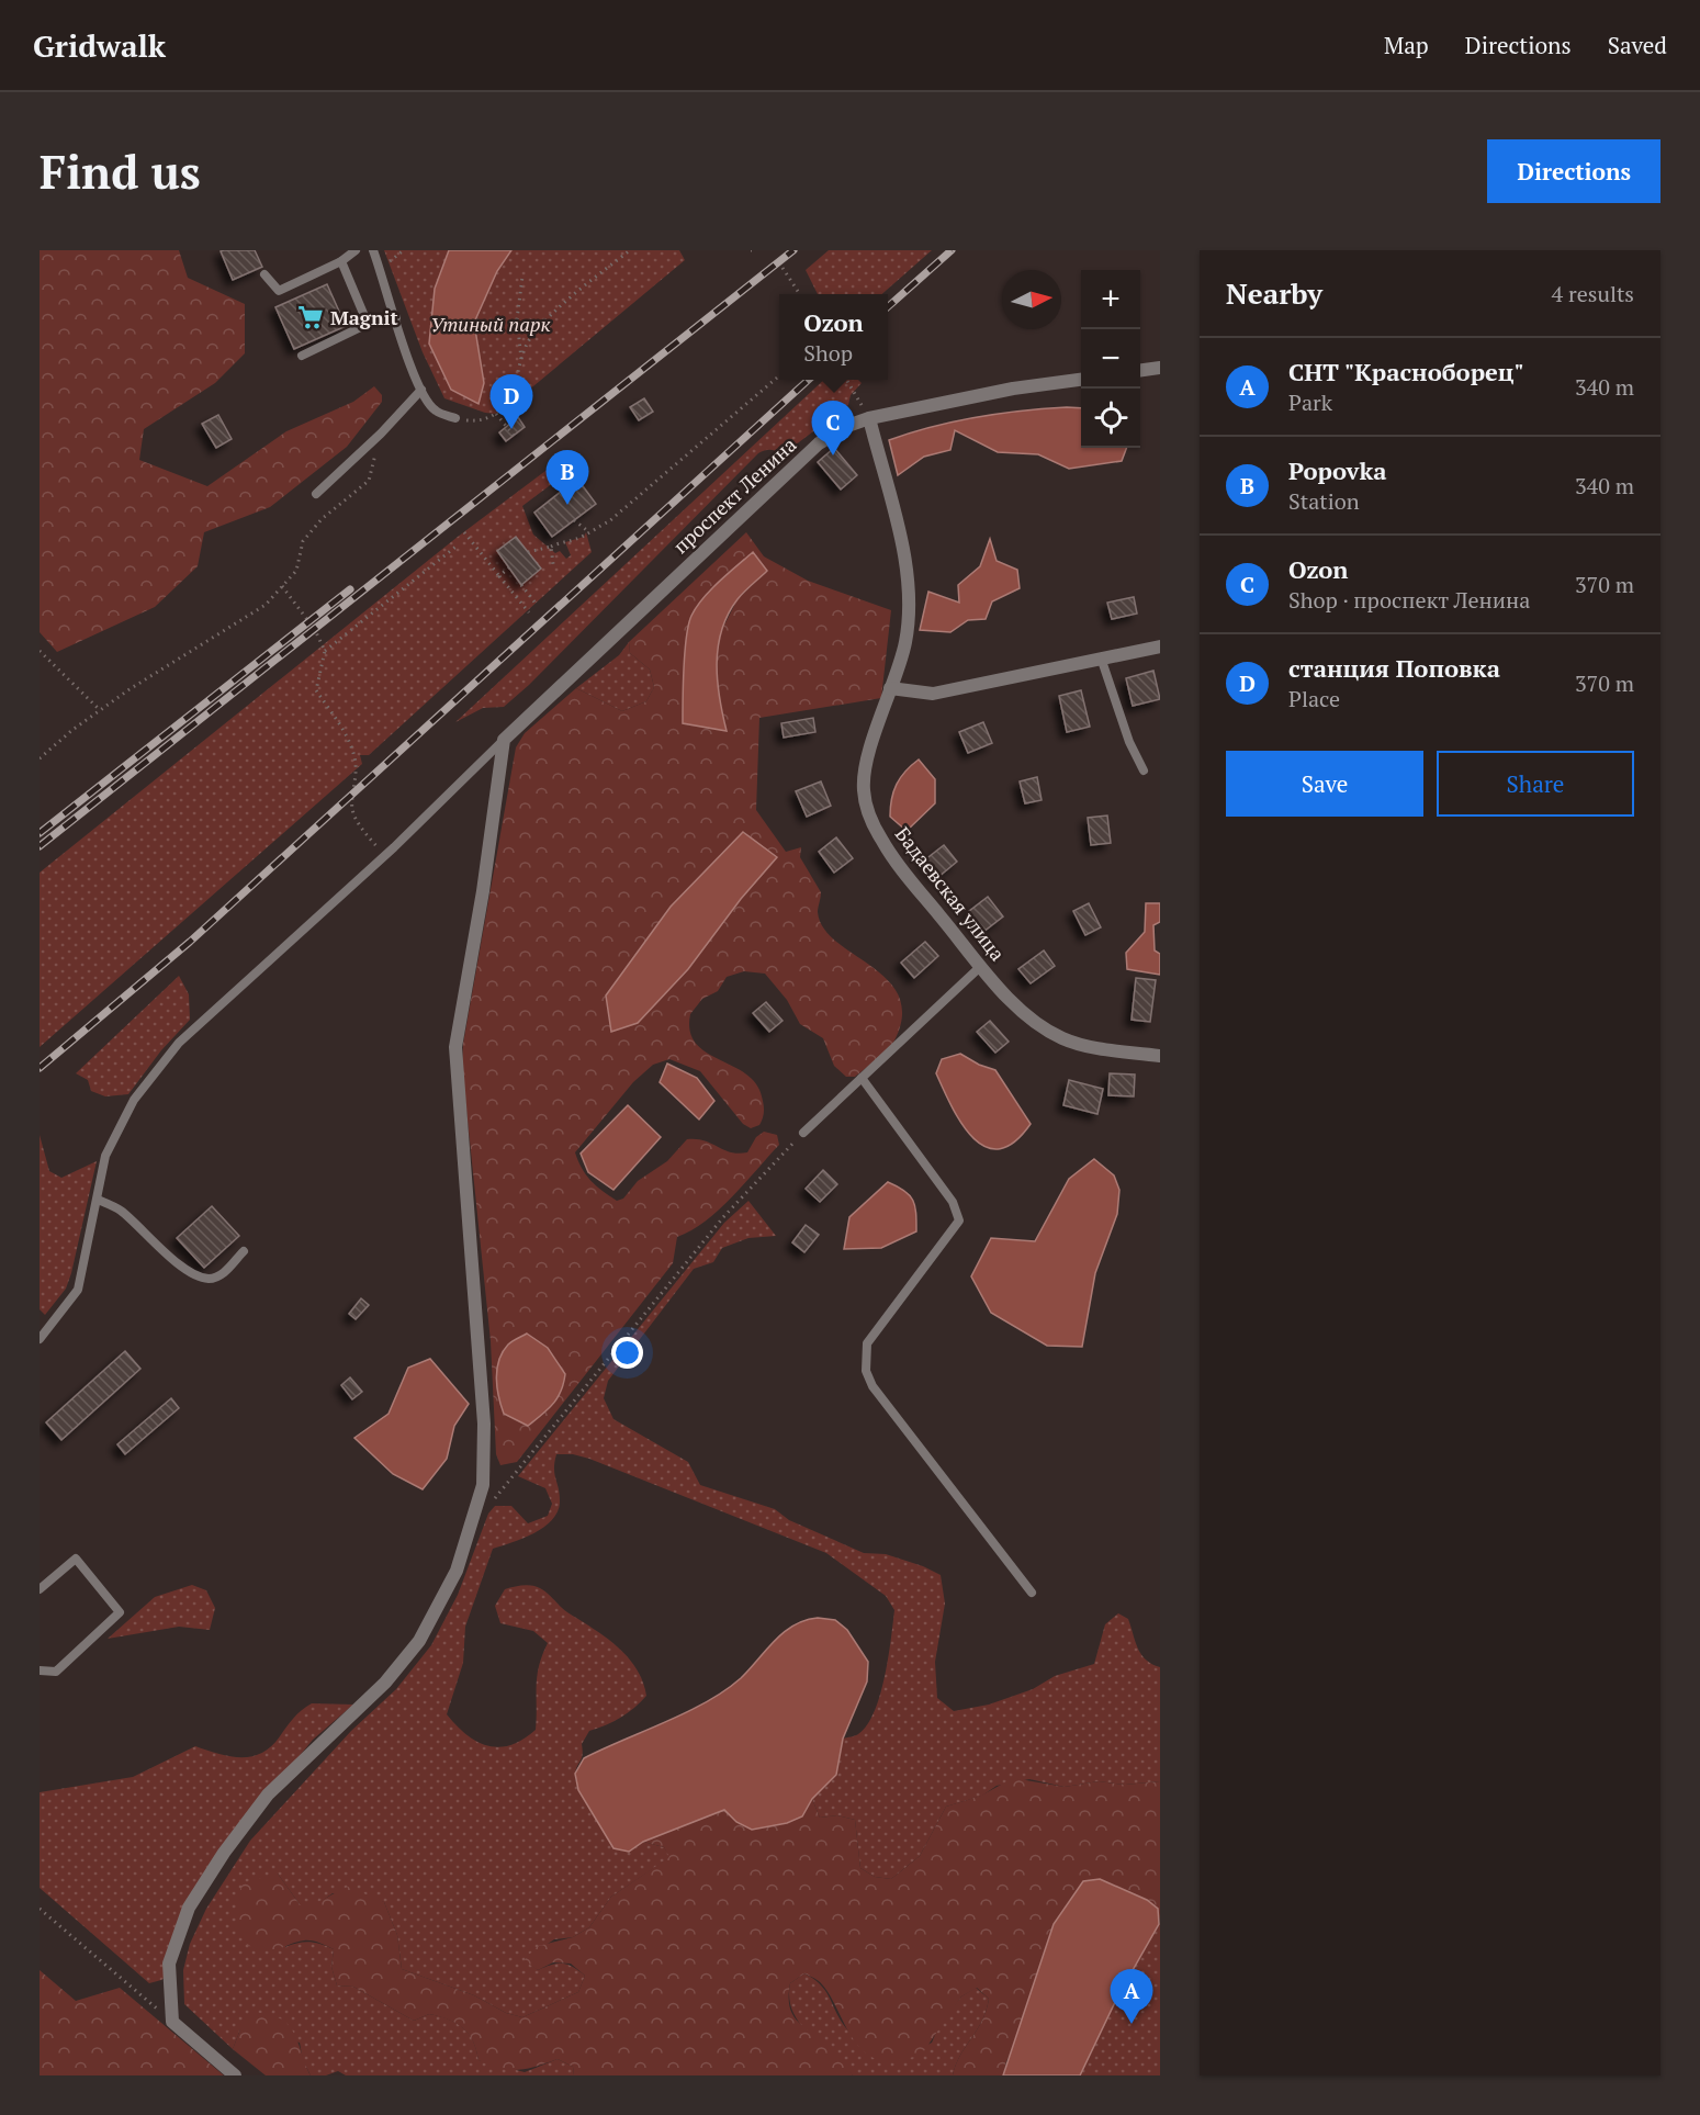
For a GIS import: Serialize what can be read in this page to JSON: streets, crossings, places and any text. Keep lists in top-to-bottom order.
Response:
{
  "streets": {
    "street": ["проспект Ленина", "Бадаевская улица"]
  },
  "crossings": [
    ["проспект Ленина", "Бадаевская улица"]
  ],
  "parks": ["Утиный парк"],
  "places": {
    "supermarket": ["Magnit"]
  },
  "north": "right",
  "page": {
    "header": "Gridwalk",
    "nav": ["Map", "Directions", "Saved"],
    "buttons": [
      "Directions",
      ["Save", "Share"]
    ],
    "title": "Find us",
    "heading": ["Nearby", "4 results"],
    "map_buttons": ["+", "−"],
    "popup": ["Ozon", "Shop"],
    "list": [
      {
        "mark": "A",
        "name": "СНТ \"Красноборец\"",
        "note": "Park",
        "value": "340 m"
      },
      {
        "mark": "B",
        "name": "Popovka",
        "note": "Station",
        "value": "340 m"
      },
      {
        "mark": "C",
        "name": "Ozon",
        "note": "Shop · проспект Ленина",
        "value": "370 m"
      },
      {
        "mark": "D",
        "name": "станция Поповка",
        "note": "Place",
        "value": "370 m"
      }
    ],
    "pins": [
      "D",
      "C",
      "B",
      "A"
    ]
  }
}
